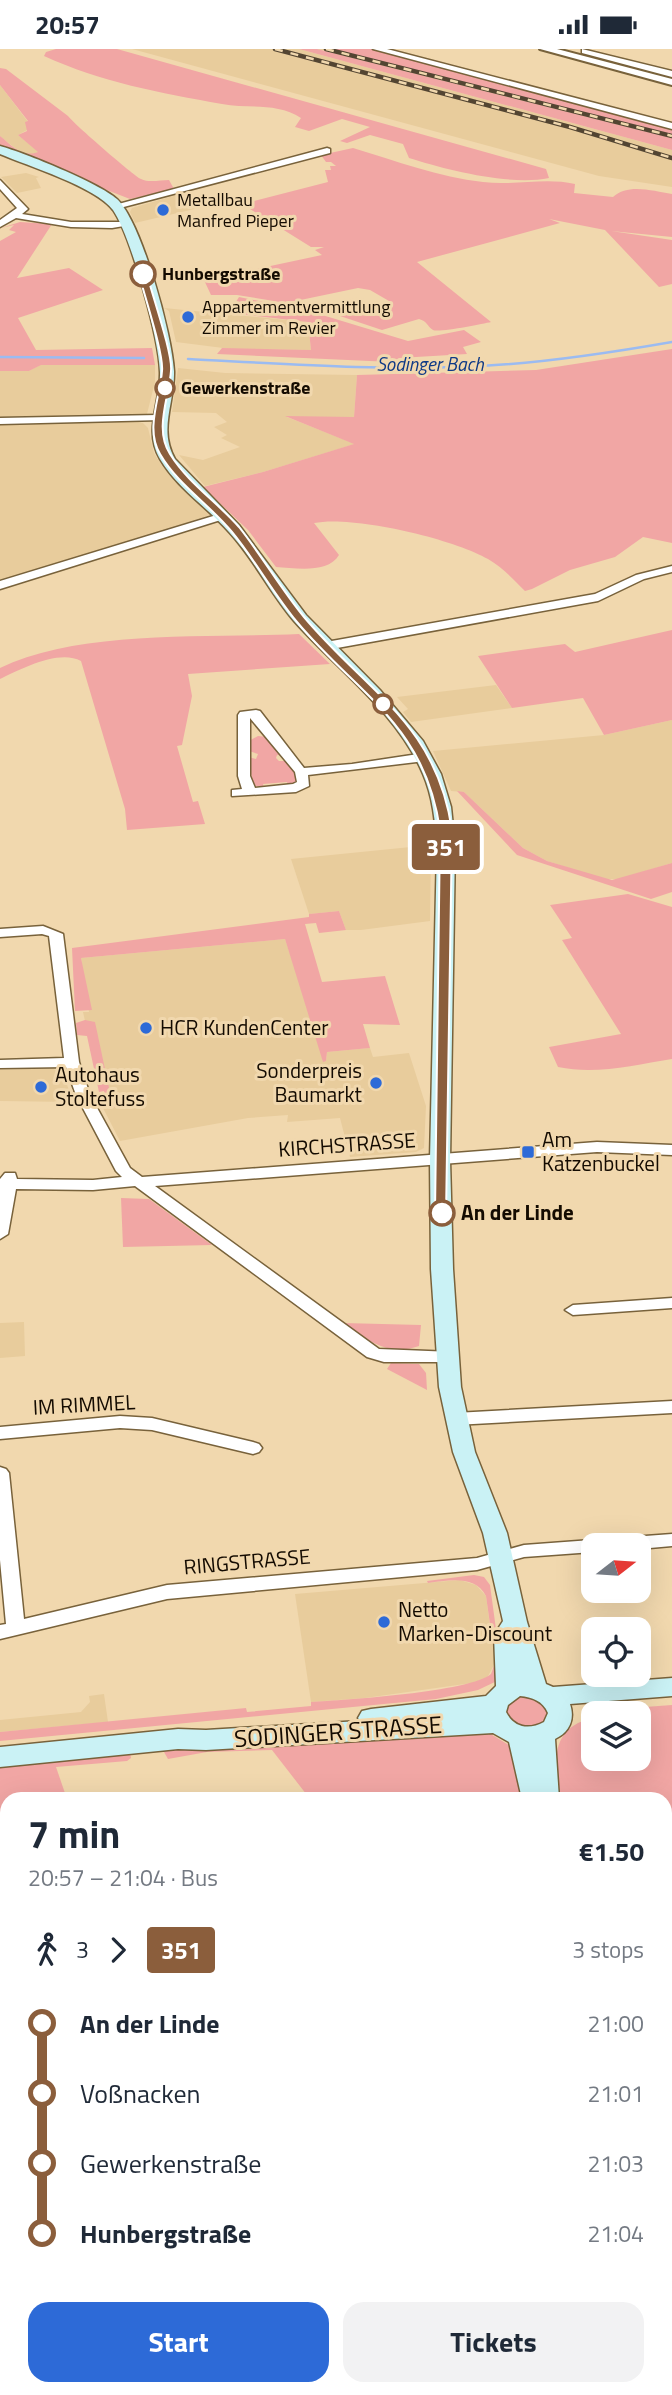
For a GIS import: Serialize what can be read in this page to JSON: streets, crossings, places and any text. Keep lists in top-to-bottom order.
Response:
{
  "streets": {
    "main road": ["SODINGER STRASSE"],
    "street": ["KIRCHSTRASSE", "IM RIMMEL", "RINGSTRASSE"]
  },
  "water": ["Sodinger Bach"],
  "places": {
    "other": [
      "Metallbau Manfred Pieper",
      "Hunbergstraße",
      "Appartementvermittlung Zimmer im Revier",
      "Gewerkenstraße",
      "HCR KundenCenter",
      "Sonderpreis Baumarkt",
      "Autohaus Stoltefuss",
      "An der Linde",
      "Netto Marken-Discount"
    ],
    "transit": ["Am Katzenbuckel"]
  },
  "lines": ["bus line 351"],
  "north": "right",
  "page": {
    "status": "20:57",
    "on_map": "351",
    "heading": ["7 min", "20:57 – 21:04 · Bus", "€1.50"],
    "legs": ["3", "351", "3 stops"],
    "list": [
      {
        "name": "An der Linde",
        "value": "21:00"
      },
      {
        "name": "Voßnacken",
        "value": "21:01"
      },
      {
        "name": "Gewerkenstraße",
        "value": "21:03"
      },
      {
        "name": "Hunbergstraße",
        "value": "21:04"
      }
    ],
    "buttons": ["Start", "Tickets"]
  }
}
